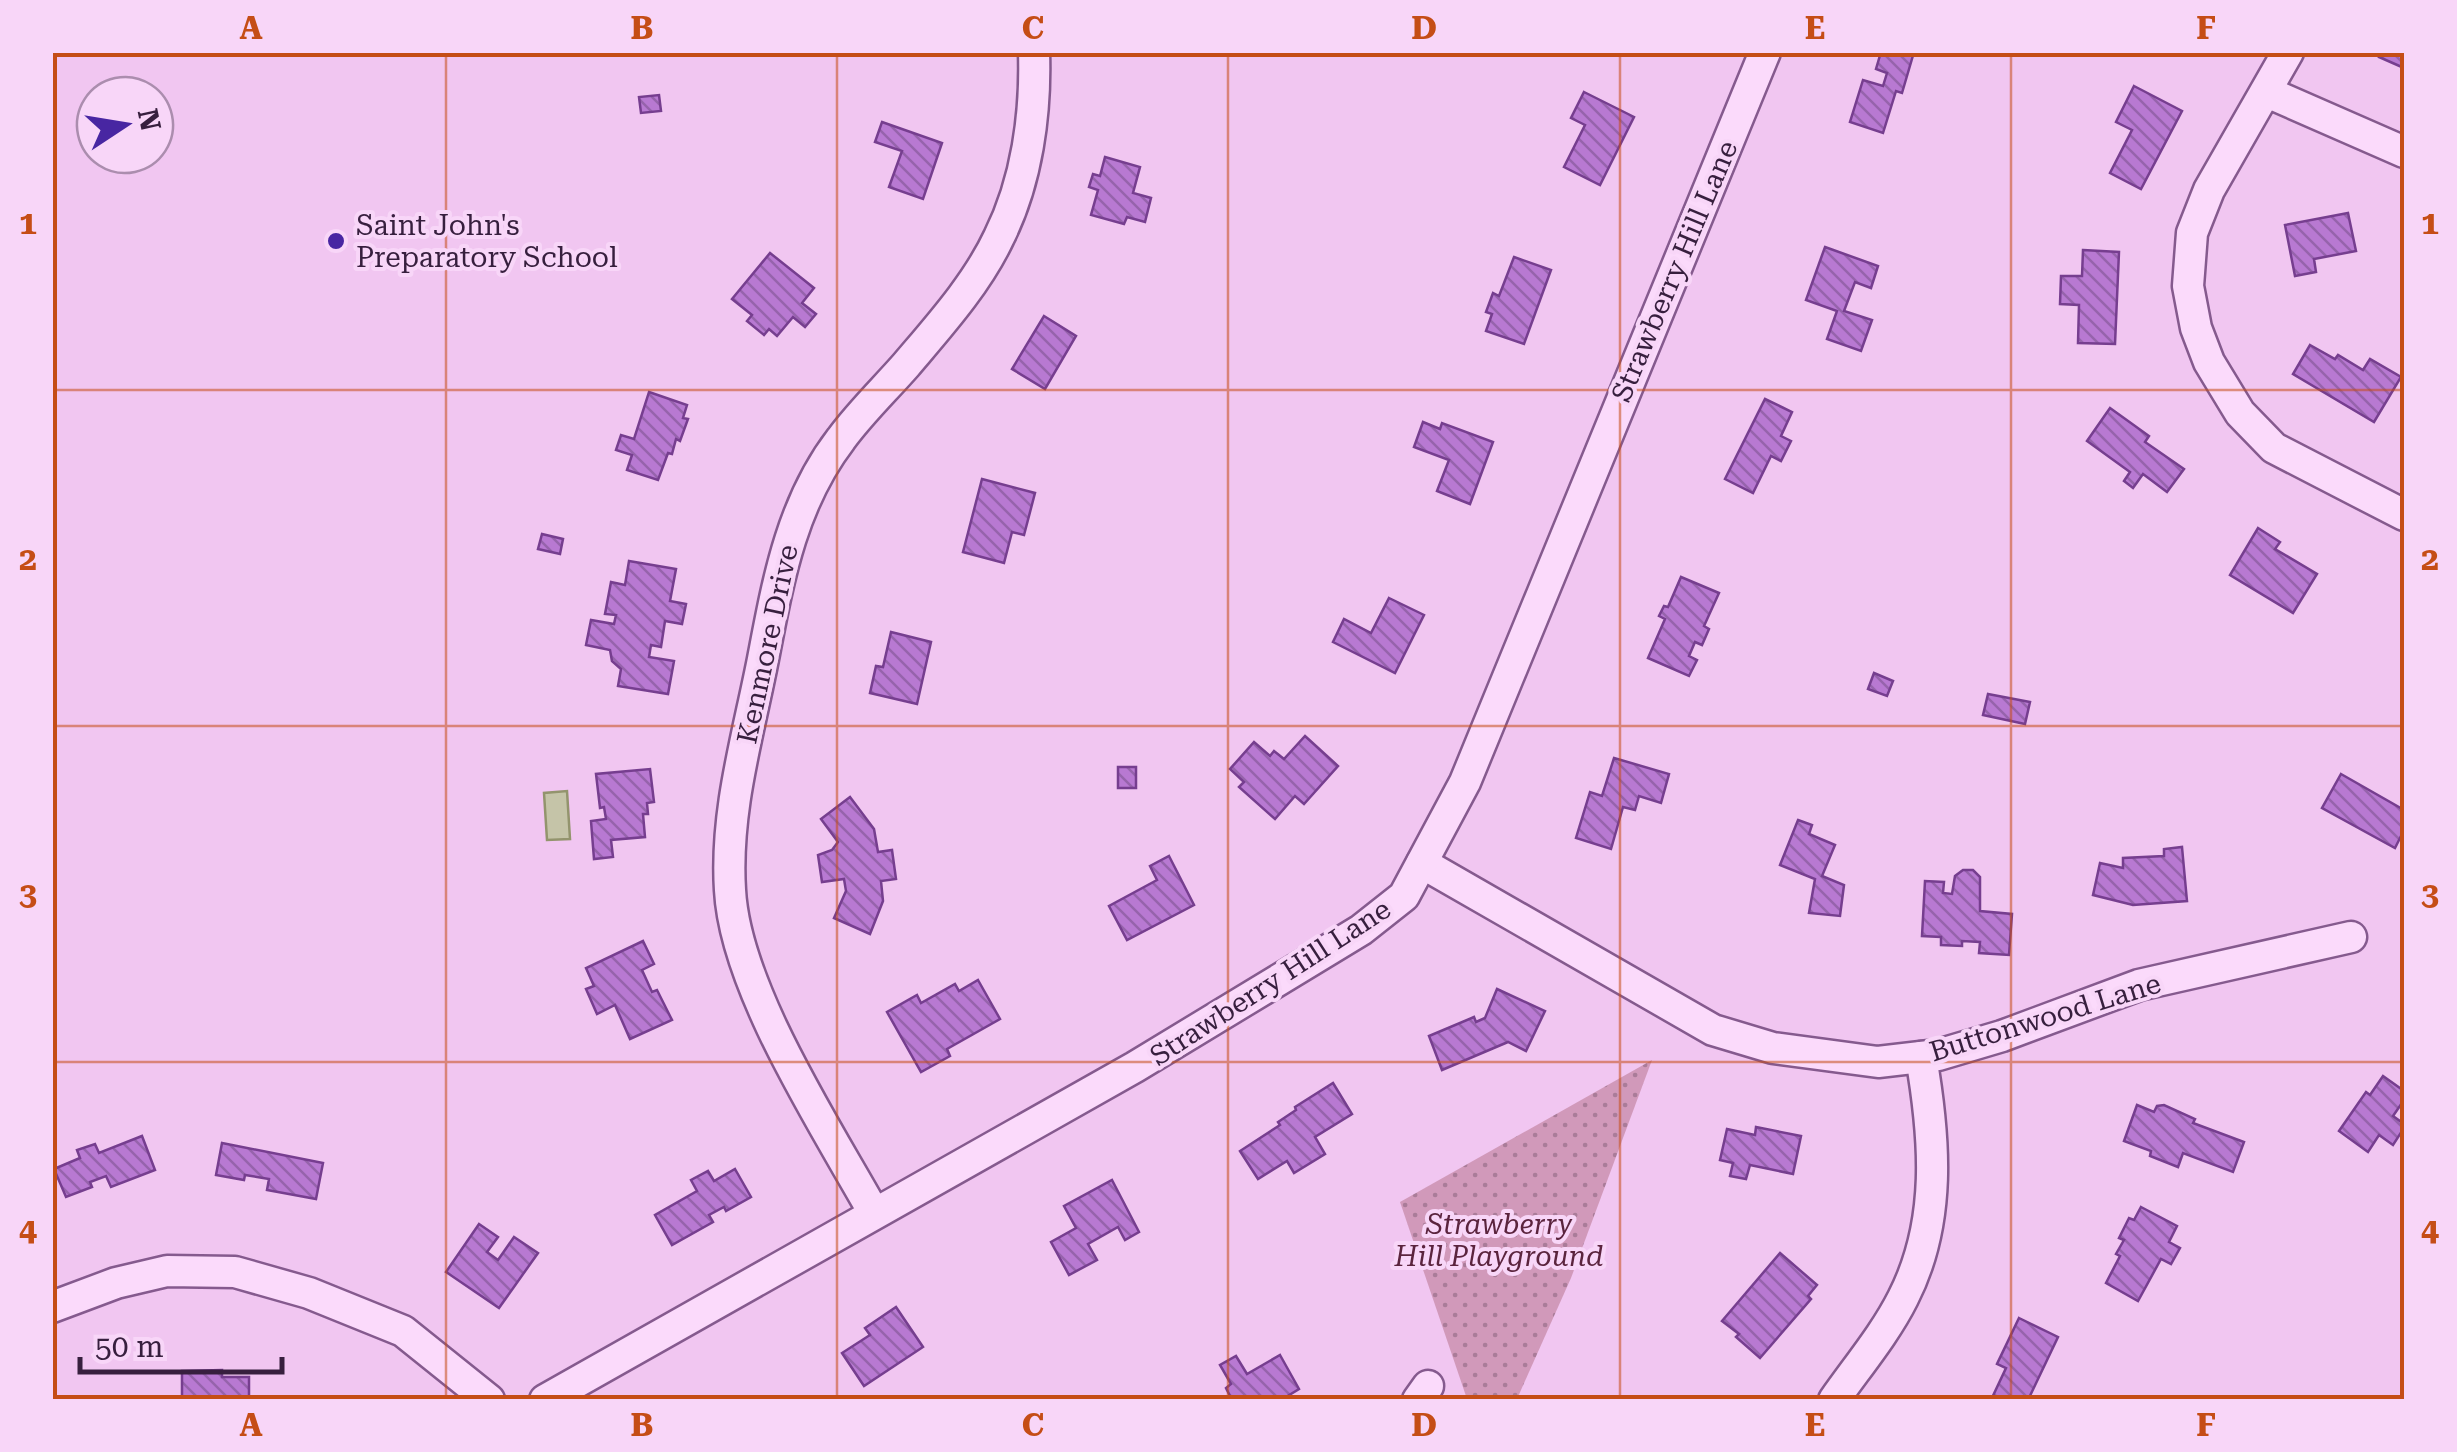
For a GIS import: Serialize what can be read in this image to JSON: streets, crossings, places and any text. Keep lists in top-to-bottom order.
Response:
{
  "streets": {
    "street": ["Strawberry Hill Lane", "Kenmore Drive", "Buttonwood Lane"]
  },
  "crossings": [
    ["Strawberry Hill Lane", "Kenmore Drive"],
    ["Strawberry Hill Lane", "Buttonwood Lane"]
  ],
  "parks": ["Strawberry Hill Playground"],
  "places": ["Saint John's Preparatory School"],
  "scale_bar": "50 m",
  "north": "right",
  "grid": {
    "columns": [
      "A",
      "B",
      "C",
      "D",
      "E",
      "F"
    ],
    "rows": [
      "1",
      "2",
      "3",
      "4"
    ]
  }
}
